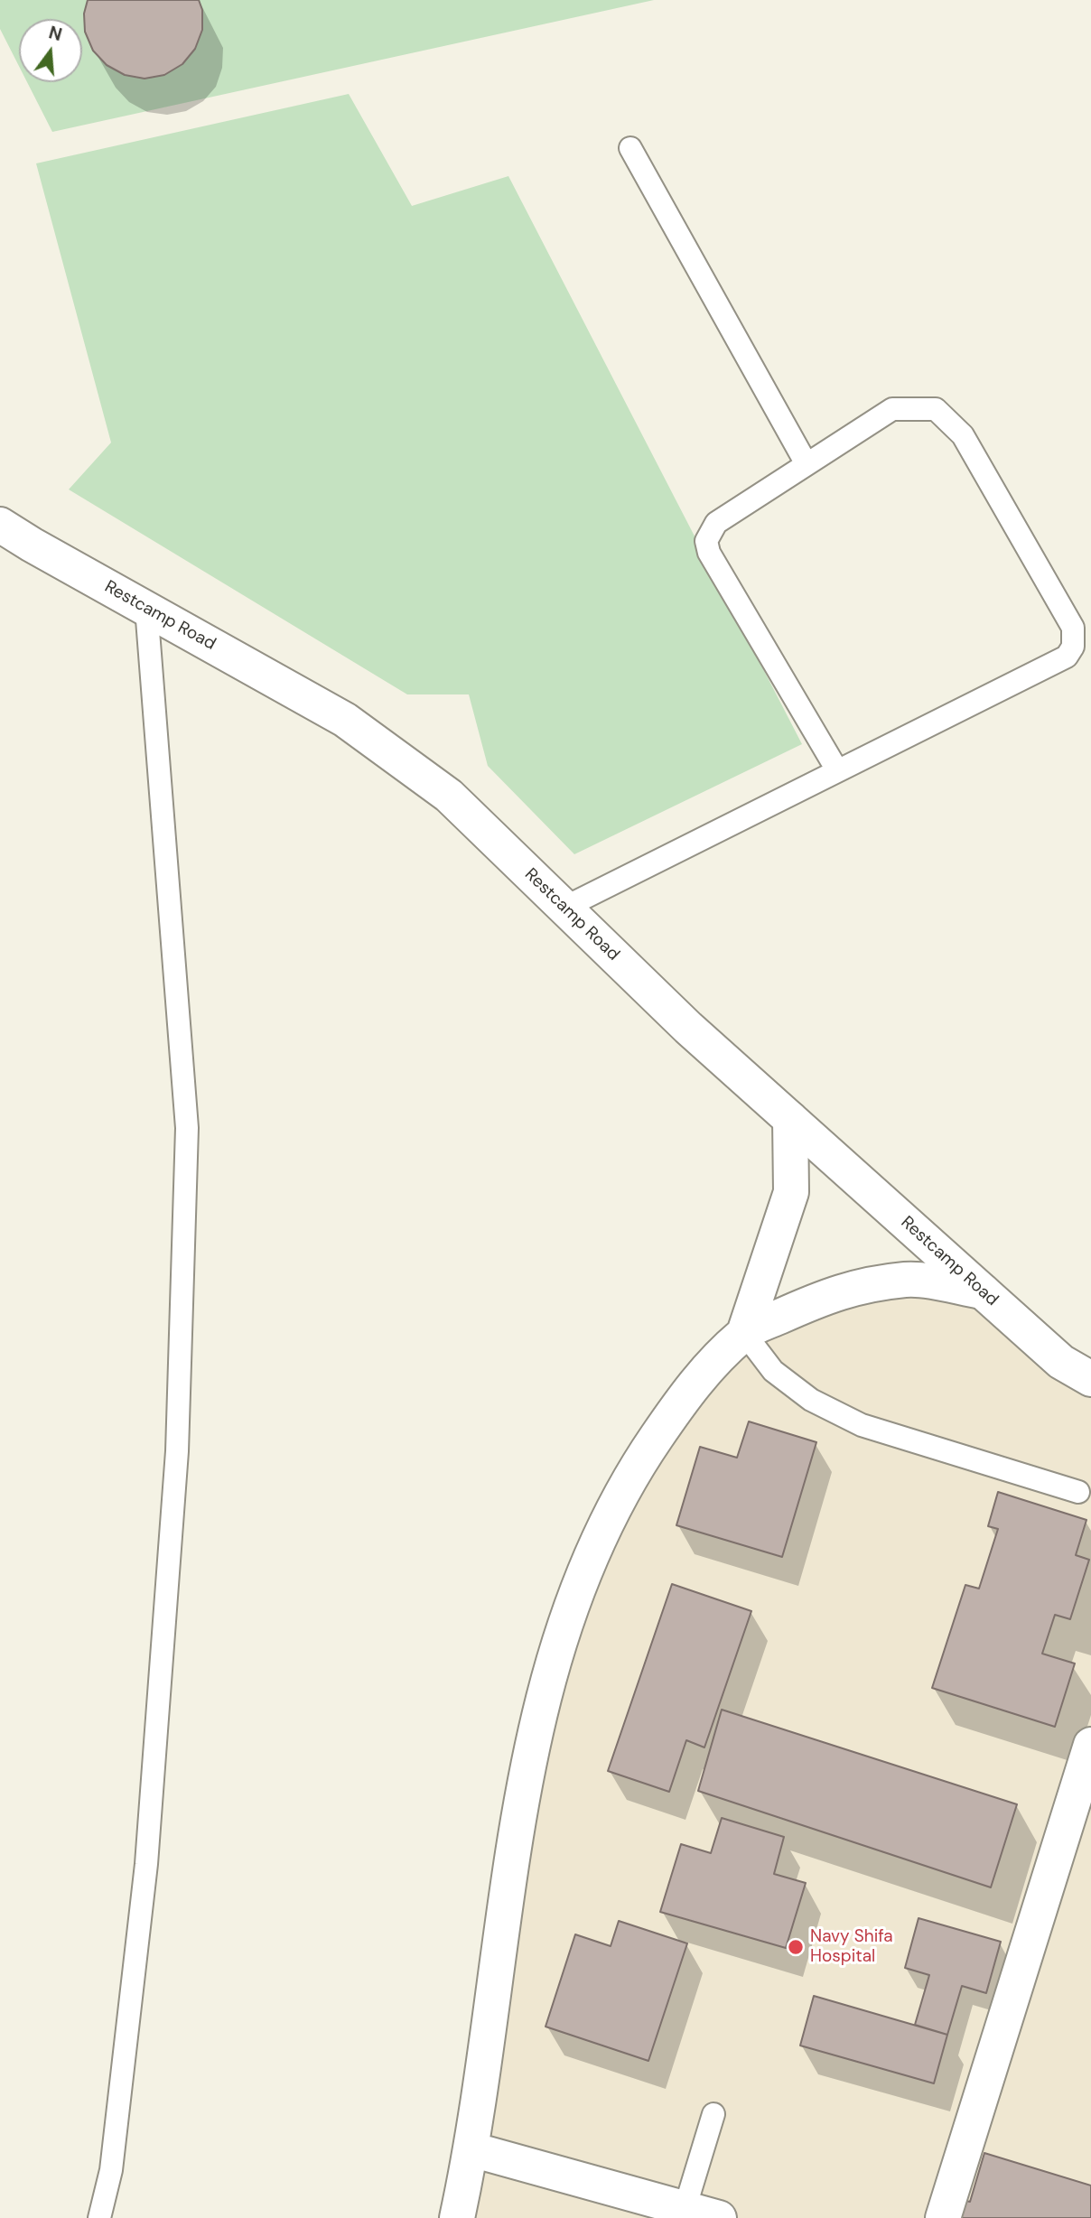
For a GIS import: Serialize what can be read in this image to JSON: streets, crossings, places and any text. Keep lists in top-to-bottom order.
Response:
{
  "streets": {
    "street": ["Restcamp Road"]
  },
  "places": ["Navy Shifa Hospital"],
  "north": "top"
}
